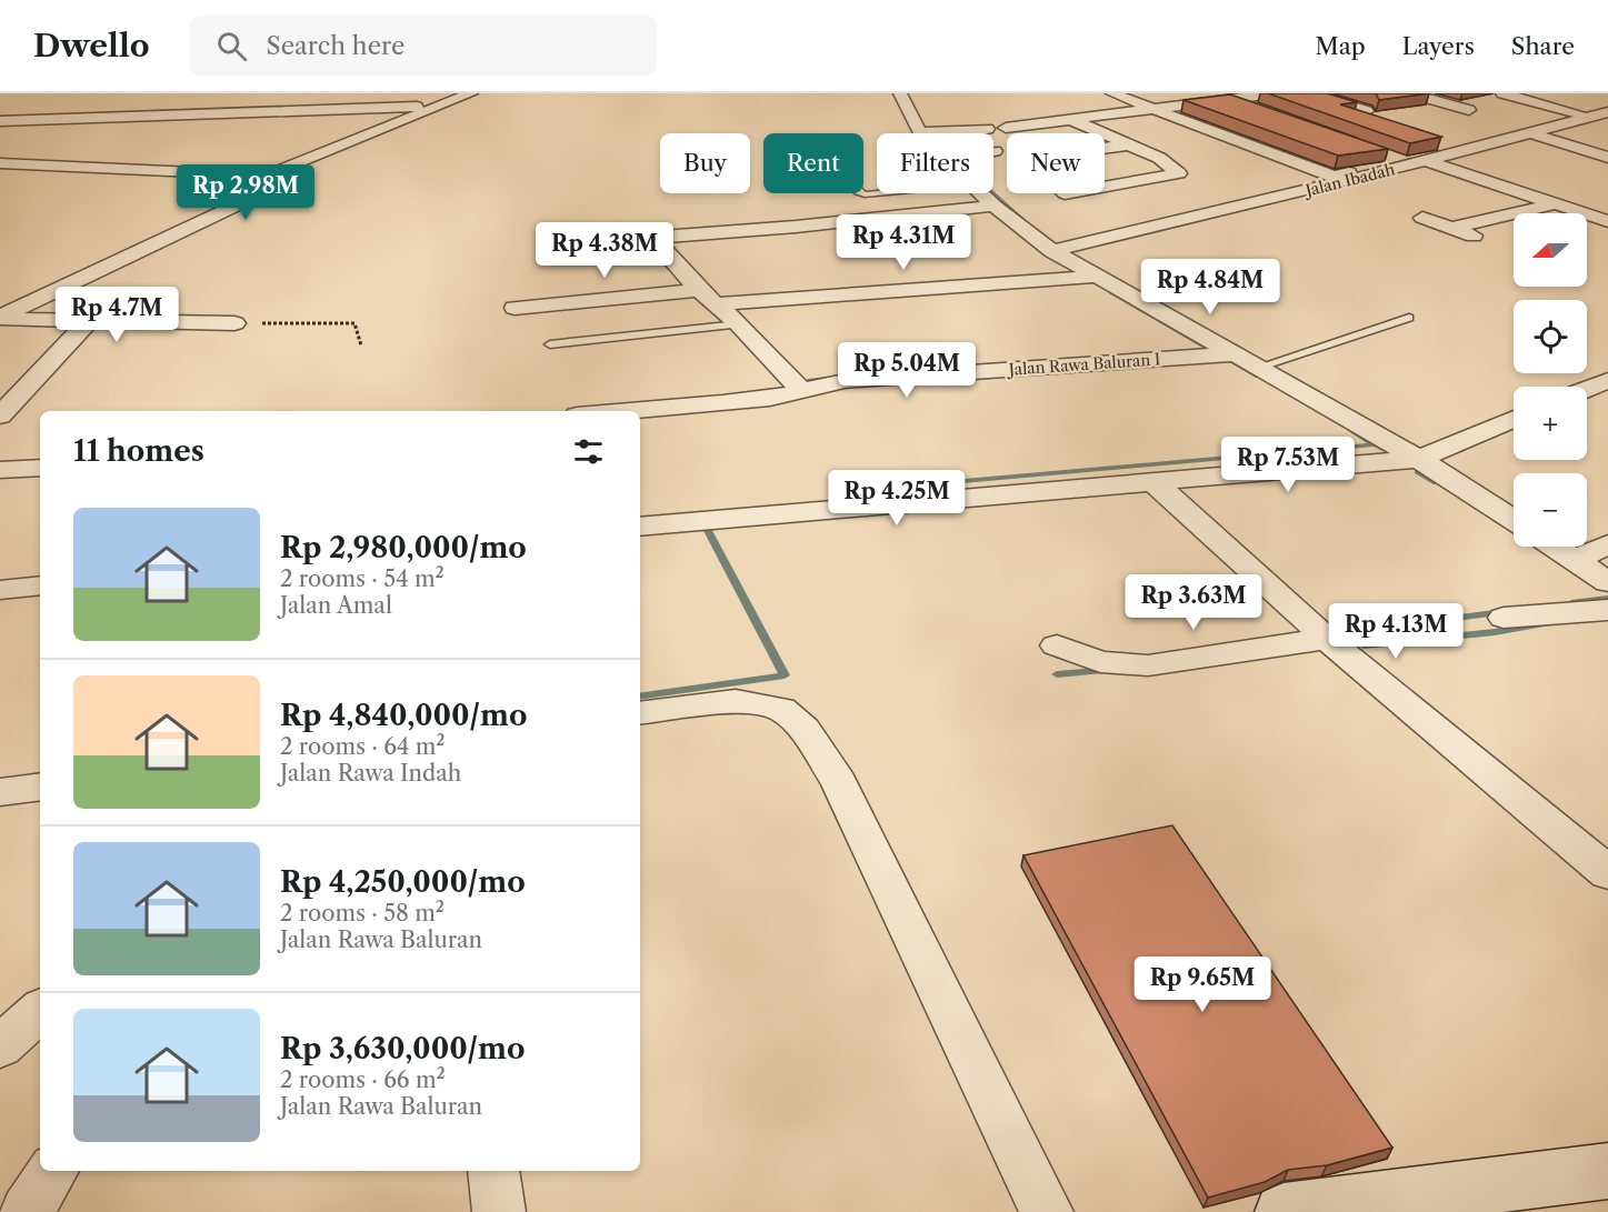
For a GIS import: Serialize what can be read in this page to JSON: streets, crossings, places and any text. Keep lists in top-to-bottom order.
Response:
{
  "streets": {
    "street": ["Jalan Ibadah", "Jalan Rawa Baluran I"]
  },
  "north": "left",
  "page": {
    "header": "Dwello",
    "search": "Search here",
    "nav": ["Map", "Layers", "Share"],
    "chip": [
      "Buy",
      "Rent",
      "Filters",
      "New"
    ],
    "price": [
      "Rp 2.98M",
      "Rp 4.31M",
      "Rp 4.38M",
      "Rp 4.84M",
      "Rp 4.7M",
      "Rp 5.04M",
      "Rp 7.53M",
      "Rp 4.25M",
      "Rp 3.63M",
      "Rp 4.13M",
      "Rp 9.65M"
    ],
    "map_buttons": ["+", "−"],
    "heading": "11 homes",
    "list": [
      {
        "name": "Rp 2,980,000/mo",
        "note": "2 rooms · 54 m² · Jalan Amal"
      },
      {
        "name": "Rp 4,840,000/mo",
        "note": "2 rooms · 64 m² · Jalan Rawa Indah"
      },
      {
        "name": "Rp 4,250,000/mo",
        "note": "2 rooms · 58 m² · Jalan Rawa Baluran"
      },
      {
        "name": "Rp 3,630,000/mo",
        "note": "2 rooms · 66 m² · Jalan Rawa Baluran"
      }
    ]
  }
}
